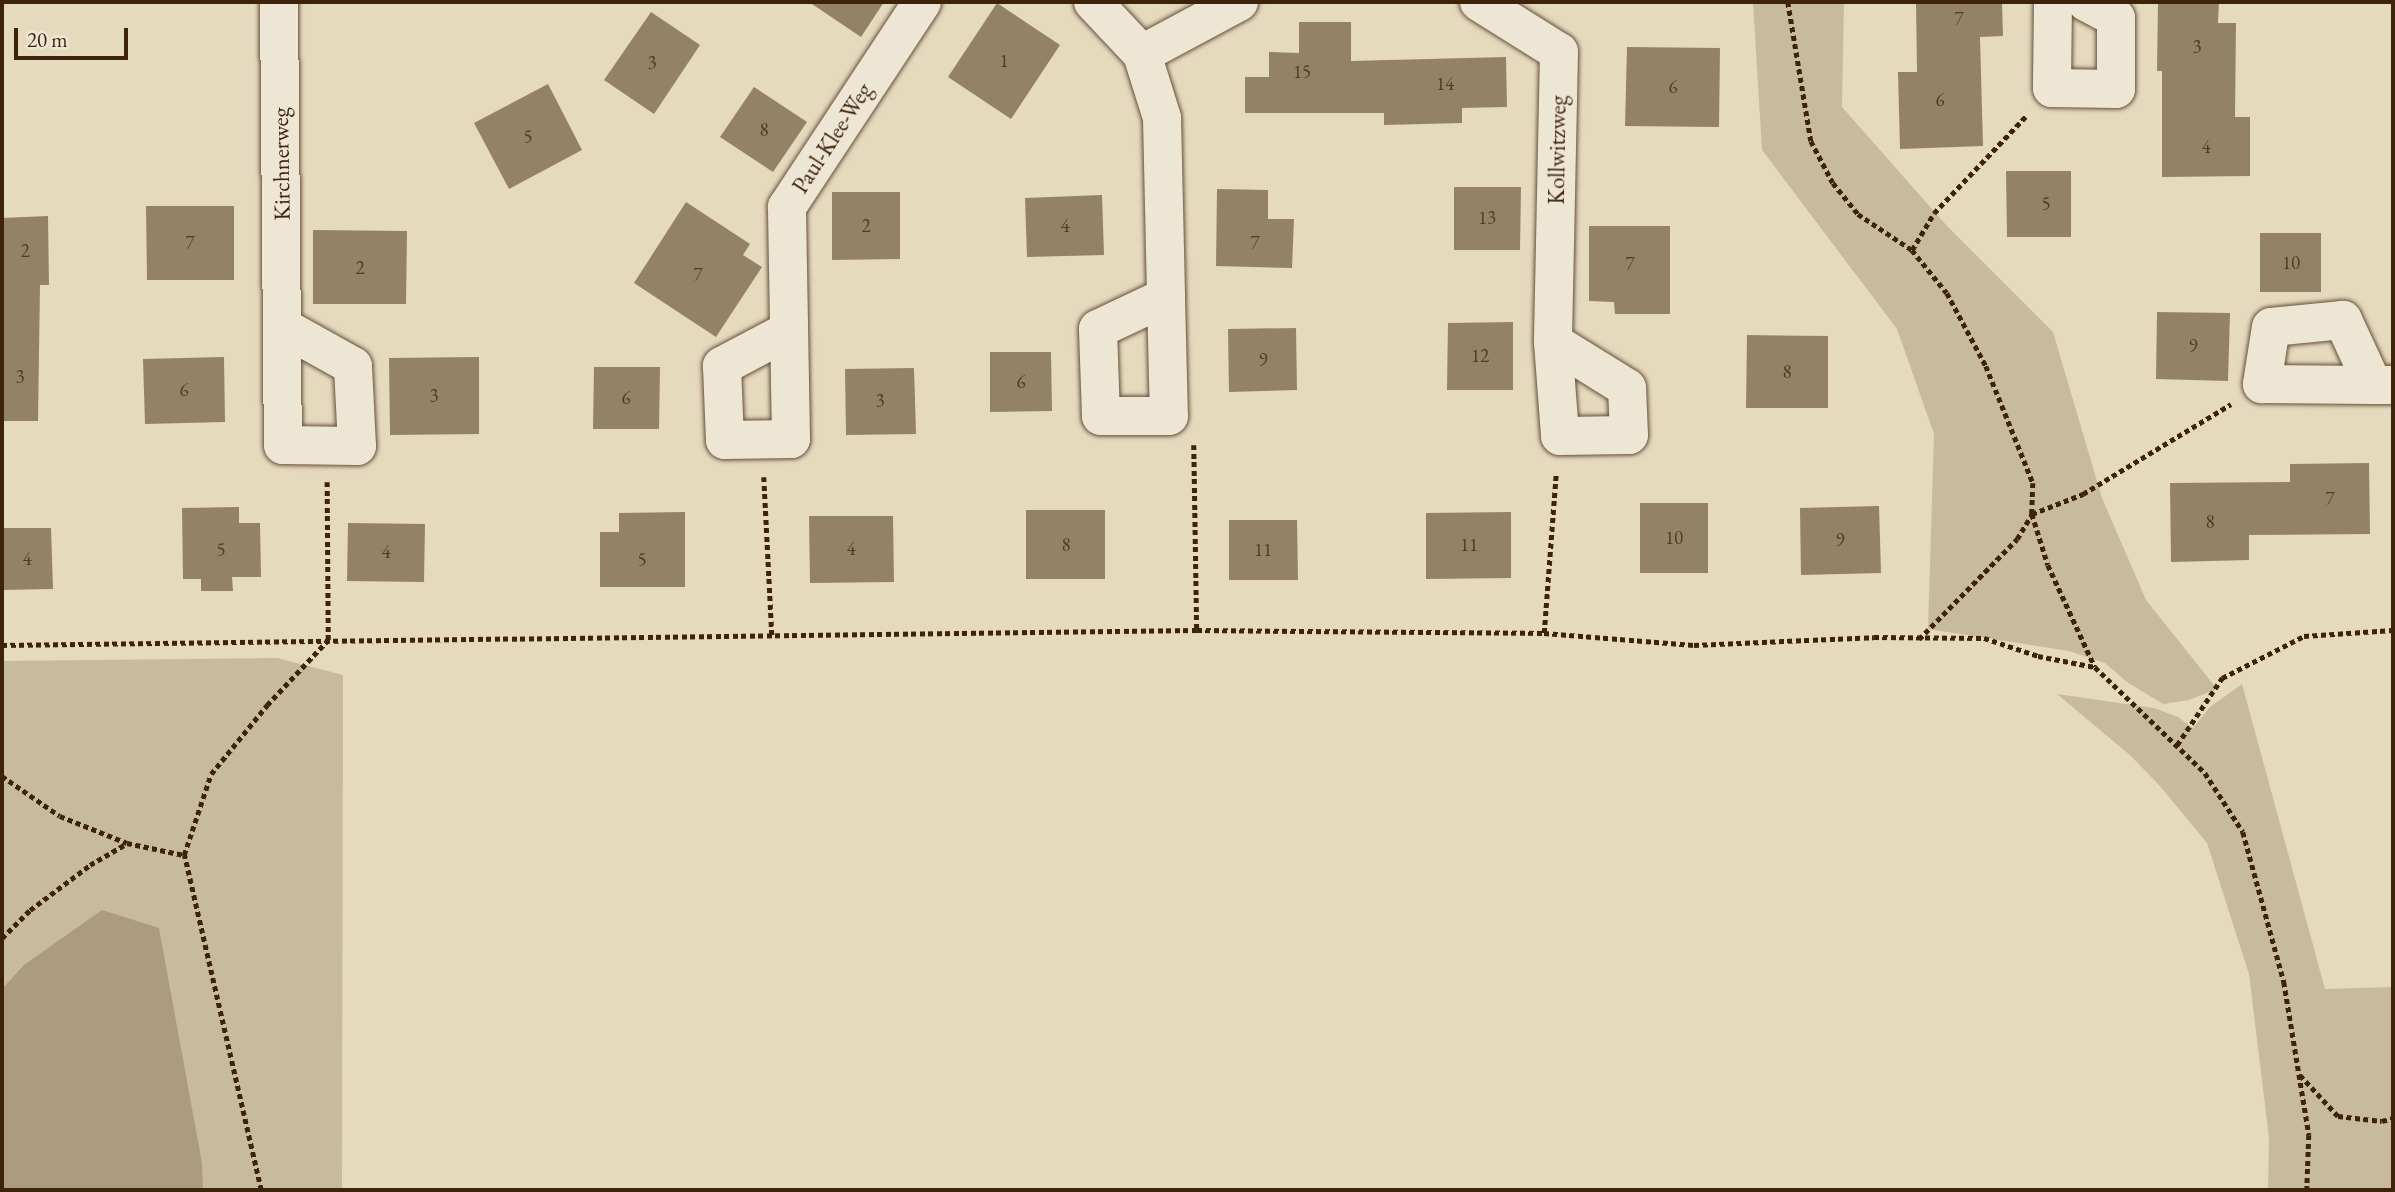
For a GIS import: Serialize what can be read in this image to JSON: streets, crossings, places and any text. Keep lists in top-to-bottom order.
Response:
{
  "streets": {
    "street": ["Paul-Klee-Weg", "Kollwitzweg", "Kirchnerweg"]
  },
  "house_numbers": [
    "7",
    "3",
    "1",
    "3",
    "15",
    "14",
    "6",
    "6",
    "8",
    "5",
    "4",
    "5",
    "13",
    "2",
    "4",
    "7",
    "7",
    "2",
    "10",
    "7",
    "2",
    "7",
    "9",
    "12",
    "9",
    "8",
    "3",
    "6",
    "6",
    "3",
    "6",
    "3",
    "7",
    "8",
    "10",
    "9",
    "8",
    "11",
    "4",
    "5",
    "11",
    "4",
    "4",
    "5"
  ],
  "scale_bar": "20 m"
}
